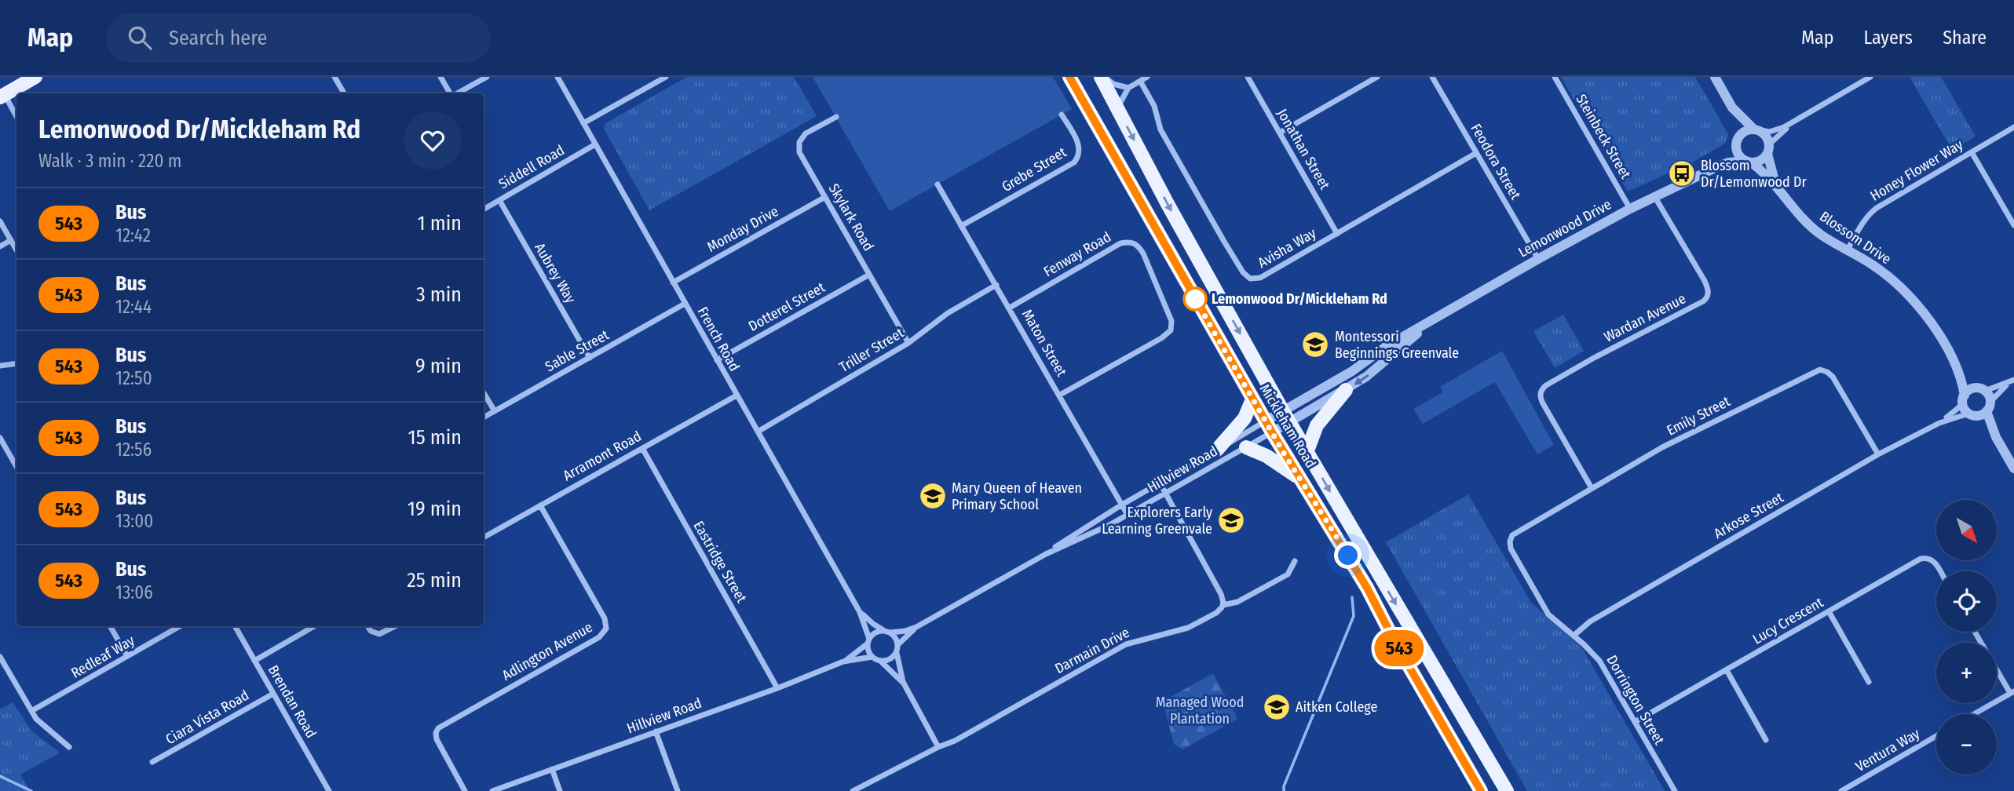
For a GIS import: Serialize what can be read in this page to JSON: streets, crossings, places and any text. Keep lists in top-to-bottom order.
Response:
{
  "streets": {
    "main road": ["Mickleham Road"],
    "street": [
      "Steinbeck Street",
      "Jonathan Street",
      "Feodora Street",
      "Siddell Road",
      "Grebe Street",
      "Honey Flower Way",
      "Skylark Road",
      "Lemonwood Drive",
      "Monday Drive",
      "Blossom Drive",
      "Avisha Way",
      "Fenway Road",
      "Aubrey Way",
      "Dotterel Street",
      "Wardan Avenue",
      "French Road",
      "Maton Street",
      "Triller Street",
      "Sable Street",
      "Emily Street",
      "Arramont Road",
      "Hillview Road",
      "Arkose Street",
      "Eastridge Street",
      "Lucy Crescent",
      "Darmain Drive",
      "Adlington Avenue",
      "Redleaf Way",
      "Dorrington Street",
      "Brendan Road",
      "Ciara Vista Road",
      "Ventura Way"
    ]
  },
  "crossings": [
    ["Steinbeck Street", "Lemonwood Drive"],
    ["Jonathan Street", "Avisha Way"],
    ["Feodora Street", "Lemonwood Drive"],
    ["Feodora Street", "Avisha Way"],
    ["Siddell Road", "Aubrey Way"],
    ["Siddell Road", "French Road"],
    ["Grebe Street", "Maton Street"],
    ["Honey Flower Way", "Blossom Drive"],
    ["Skylark Road", "Monday Drive"],
    ["Skylark Road", "Dotterel Street"],
    ["Skylark Road", "Triller Street"],
    ["Lemonwood Drive", "Blossom Drive"],
    ["Lemonwood Drive", "Wardan Avenue"],
    ["Lemonwood Drive", "Mickleham Road"],
    ["Lemonwood Drive", "Hillview Road"],
    ["Monday Drive", "French Road"],
    ["Blossom Drive", "Arkose Street"],
    ["Fenway Road", "Maton Street"],
    ["Aubrey Way", "Sable Street"],
    ["Dotterel Street", "French Road"],
    ["Wardan Avenue", "Emily Street"],
    ["French Road", "Triller Street"],
    ["French Road", "Sable Street"],
    ["French Road", "Arramont Road"],
    ["French Road", "Hillview Road"],
    ["Maton Street", "Triller Street"],
    ["Maton Street", "Hillview Road"],
    ["Emily Street", "Arkose Street"],
    ["Emily Street", "Dorrington Street"],
    ["Mickleham Road", "Hillview Road"],
    ["Arramont Road", "Eastridge Street"],
    ["Arramont Road", "Adlington Avenue"],
    ["Hillview Road", "Eastridge Street"],
    ["Arkose Street", "Dorrington Street"],
    ["Lucy Crescent", "Dorrington Street"],
    ["Brendan Road", "Ciara Vista Road"]
  ],
  "parks": ["Managed Wood Plantation"],
  "places": {
    "bus stop": ["Blossom Dr/Lemonwood Dr"],
    "other": ["Lemonwood Dr/Mickleham Rd"],
    "school or university": [
      "Montessori Beginnings Greenvale",
      "Mary Queen of Heaven Primary School",
      "Explorers Early Learning Greenvale",
      "Aitken College"
    ]
  },
  "lines": ["bus line 543"],
  "north": "bottom right",
  "page": {
    "header": "Map",
    "search": "Search here",
    "nav": ["Map", "Layers", "Share"],
    "on_map": "543",
    "heading": ["Lemonwood Dr/Mickleham Rd", "Walk · 3 min · 220 m"],
    "list": [
      {
        "mark": "543",
        "name": "Bus",
        "note": "12:42",
        "value": "1 min"
      },
      {
        "mark": "543",
        "name": "Bus",
        "note": "12:44",
        "value": "3 min"
      },
      {
        "mark": "543",
        "name": "Bus",
        "note": "12:50",
        "value": "9 min"
      },
      {
        "mark": "543",
        "name": "Bus",
        "note": "12:56",
        "value": "15 min"
      },
      {
        "mark": "543",
        "name": "Bus",
        "note": "13:00",
        "value": "19 min"
      },
      {
        "mark": "543",
        "name": "Bus",
        "note": "13:06",
        "value": "25 min"
      }
    ],
    "map_buttons": ["+", "−"]
  }
}
